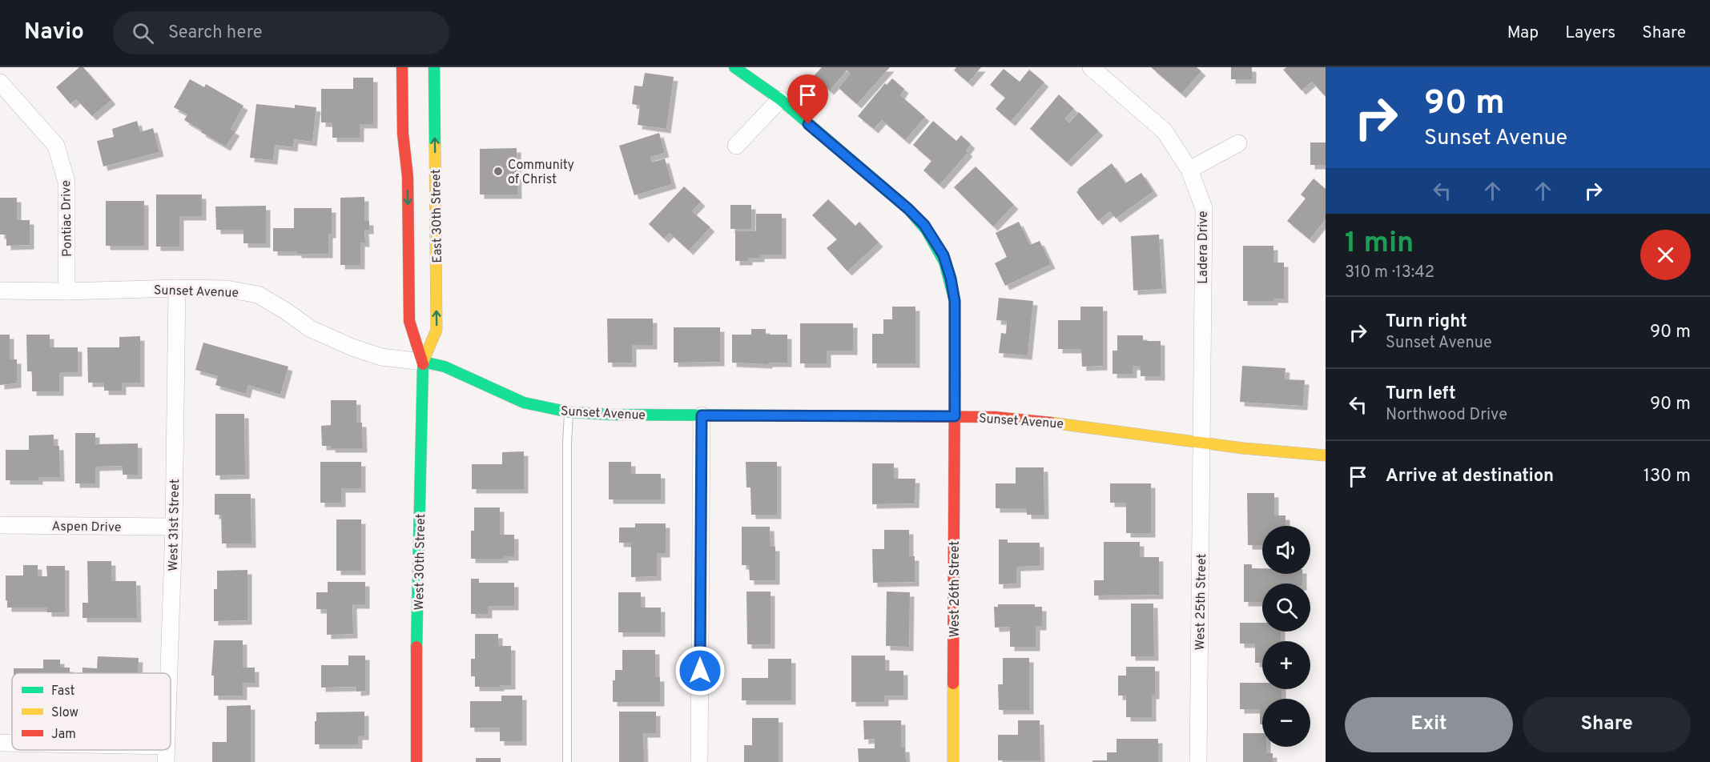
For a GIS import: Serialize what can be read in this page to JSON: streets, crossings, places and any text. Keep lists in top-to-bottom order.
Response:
{
  "streets": {
    "street": [
      "East 30th Street",
      "Pontiac Drive",
      "Ladera Drive",
      "Sunset Avenue",
      "West 31st Street",
      "Aspen Drive",
      "West 30th Street",
      "West 26th Street",
      "West 25th Street"
    ]
  },
  "crossings": [
    ["East 30th Street", "Sunset Avenue"],
    ["East 30th Street", "West 30th Street"],
    ["Pontiac Drive", "Sunset Avenue"],
    ["Ladera Drive", "Sunset Avenue"],
    ["Ladera Drive", "West 25th Street"],
    ["Sunset Avenue", "West 31st Street"],
    ["Sunset Avenue", "West 30th Street"],
    ["Sunset Avenue", "West 26th Street"],
    ["Sunset Avenue", "West 25th Street"],
    ["West 31st Street", "Aspen Drive"]
  ],
  "places": ["Community of Christ"],
  "legend": ["Fast", "Slow", "Jam"],
  "page": {
    "header": "Navio",
    "search": "Search here",
    "nav": ["Map", "Layers", "Share"],
    "turn": ["90 m", "Sunset Avenue"],
    "heading": ["1 min", "310 m · 13:42"],
    "list": [
      {
        "name": "Turn right",
        "note": "Sunset Avenue",
        "value": "90 m"
      },
      {
        "name": "Turn left",
        "note": "Northwood Drive",
        "value": "90 m"
      },
      {
        "name": "Arrive at destination",
        "value": "130 m"
      }
    ],
    "map_buttons": ["+", "−"],
    "buttons": ["Exit", "Share"]
  }
}
